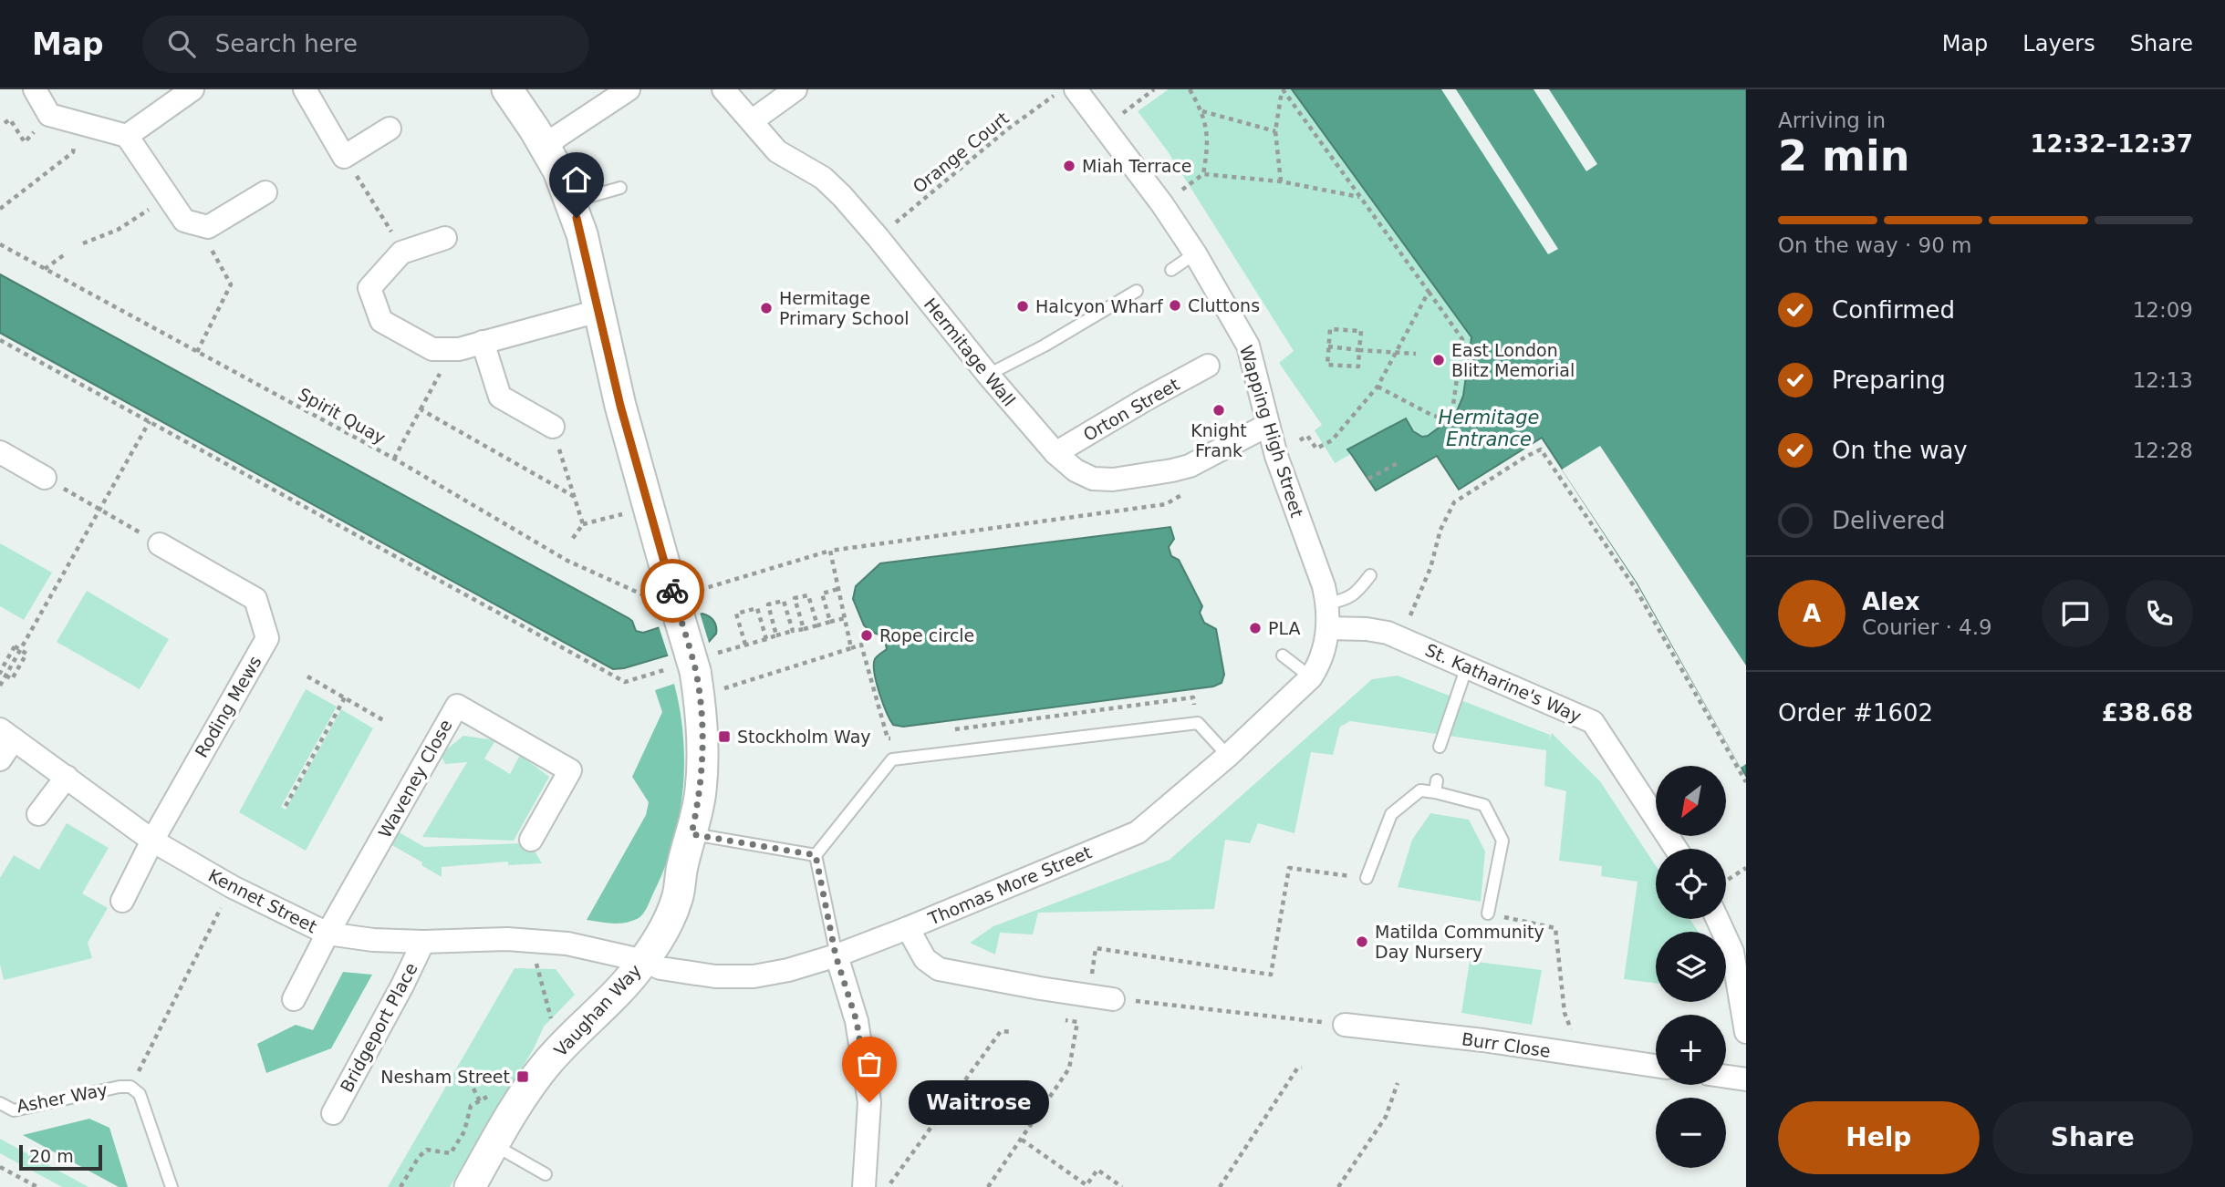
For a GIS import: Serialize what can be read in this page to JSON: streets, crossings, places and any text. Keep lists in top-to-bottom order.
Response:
{
  "streets": {
    "street": [
      "Hermitage Wall",
      "Orton Street",
      "Wapping High Street",
      "St. Katharine's Way",
      "Roding Mews",
      "Waveney Close",
      "Thomas More Street",
      "Kennet Street",
      "Vaughan Way",
      "Bridgeport Place",
      "Burr Close"
    ],
    "lane": ["Asher Way"],
    "path": ["Orange Court", "Spirit Quay"]
  },
  "crossings": [
    ["Orange Court", "Hermitage Wall"],
    ["Hermitage Wall", "Orton Street"],
    ["Hermitage Wall", "Wapping High Street"],
    ["Spirit Quay", "Vaughan Way"],
    ["Wapping High Street", "St. Katharine's Way"],
    ["Wapping High Street", "Thomas More Street"],
    ["St. Katharine's Way", "Thomas More Street"],
    ["Roding Mews", "Kennet Street"],
    ["Waveney Close", "Kennet Street"],
    ["Kennet Street", "Vaughan Way"],
    ["Kennet Street", "Bridgeport Place"]
  ],
  "water": ["Hermitage Entrance"],
  "places": {
    "other": [
      "Miah Terrace",
      "Cluttons",
      "Halcyon Wharf",
      "Hermitage Primary School",
      "East London Blitz Memorial",
      "Knight Frank",
      "PLA",
      "Rope circle",
      "Matilda Community Day Nursery",
      "Waitrose"
    ],
    "transit": ["Stockholm Way", "Nesham Street"]
  },
  "scale_bar": "20 m",
  "north": "bottom left",
  "page": {
    "header": "Map",
    "search": "Search here",
    "nav": ["Map", "Layers", "Share"],
    "heading": ["2 min", "Arriving in", "12:32–12:37"],
    "panel": [
      "Alex",
      "Courier · 4.9",
      "Order #1602",
      "£38.68"
    ],
    "bar": "On the way · 90 m",
    "list": [
      ["Confirmed", "12:09"],
      ["Preparing", "12:13"],
      ["On the way", "12:28"],
      "Delivered"
    ],
    "round": "A",
    "map_buttons": ["+", "−"],
    "bubble": "Waitrose",
    "buttons": ["Help", "Share"],
    "scale": "20 m"
  }
}
